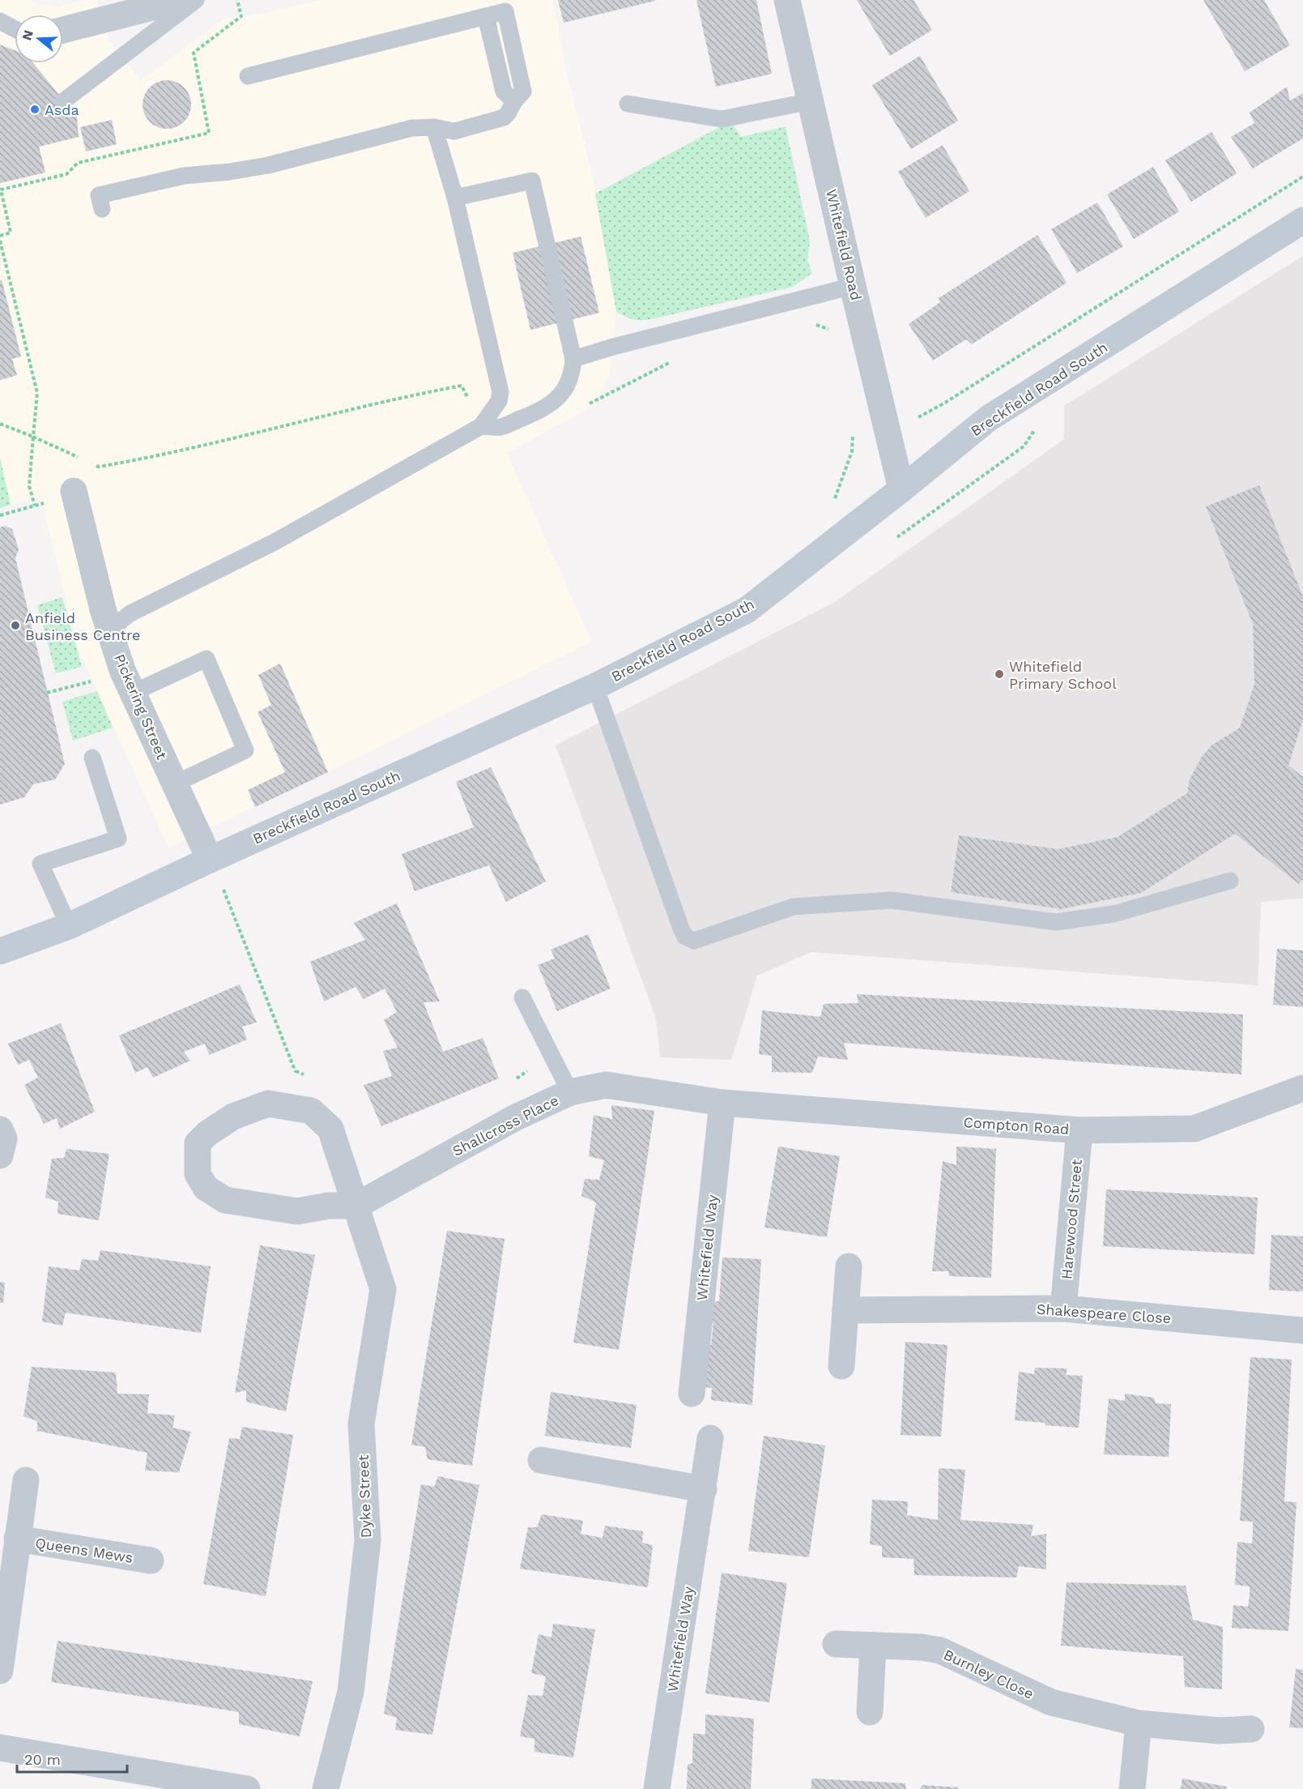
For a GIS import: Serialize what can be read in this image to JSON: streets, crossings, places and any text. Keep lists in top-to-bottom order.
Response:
{
  "streets": {
    "street": [
      "Whitefield Road",
      "Breckfield Road South",
      "Pickering Street",
      "Shallcross Place",
      "Compton Road",
      "Harewood Street",
      "Whitefield Way",
      "Shakespeare Close",
      "Dyke Street",
      "Queens Mews",
      "Burnley Close"
    ]
  },
  "crossings": [
    ["Whitefield Road", "Breckfield Road South"],
    ["Breckfield Road South", "Pickering Street"],
    ["Shallcross Place", "Compton Road"],
    ["Shallcross Place", "Whitefield Way"],
    ["Shallcross Place", "Dyke Street"],
    ["Compton Road", "Harewood Street"],
    ["Compton Road", "Whitefield Way"],
    ["Harewood Street", "Shakespeare Close"]
  ],
  "places": ["Asda", "Anfield Business Centre", "Whitefield Primary School"],
  "scale_bar": "20 m",
  "north": "left"
}
